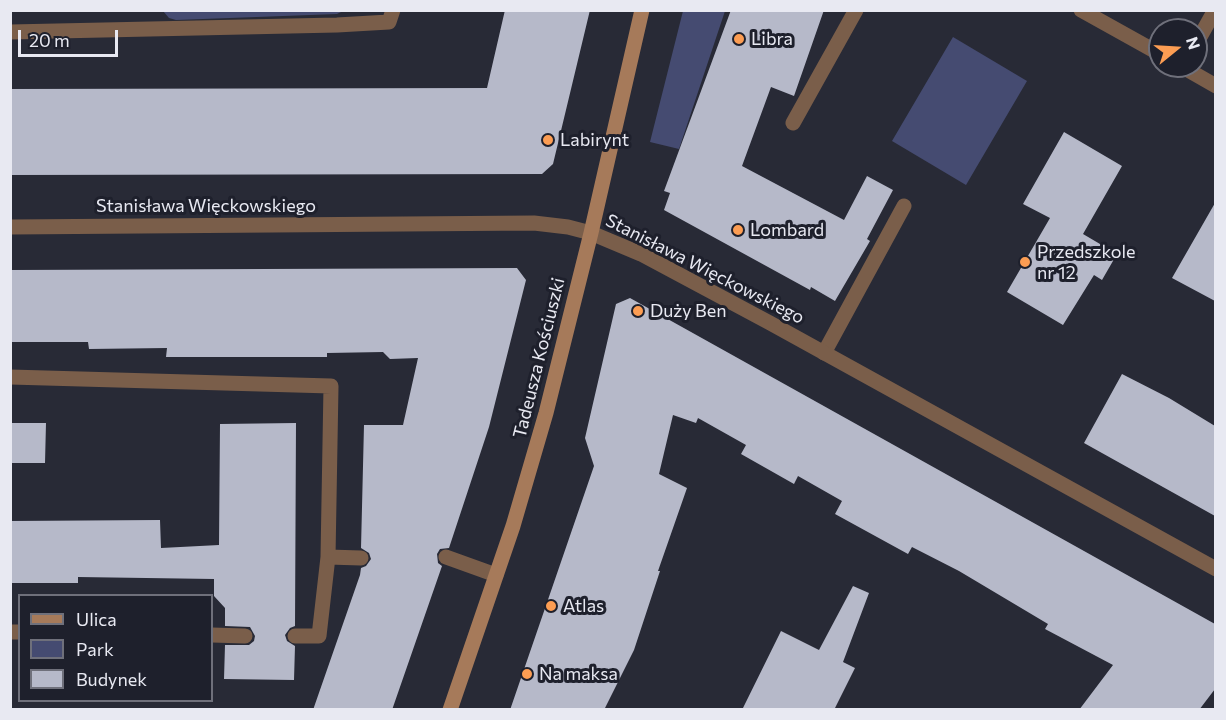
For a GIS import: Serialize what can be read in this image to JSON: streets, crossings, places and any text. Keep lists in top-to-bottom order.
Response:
{
  "streets": {
    "street": ["Stanisława Więckowskiego", "Tadeusza Kościuszki"]
  },
  "crossings": [
    ["Stanisława Więckowskiego", "Tadeusza Kościuszki"]
  ],
  "places": [
    "Libra",
    "Labirynt",
    "Lombard",
    "Przedszkole nr 12",
    "Duży Ben",
    "Atlas",
    "Na maksa"
  ],
  "legend": ["Ulica", "Park", "Budynek"],
  "scale_bar": "20 m",
  "north": "right"
}
